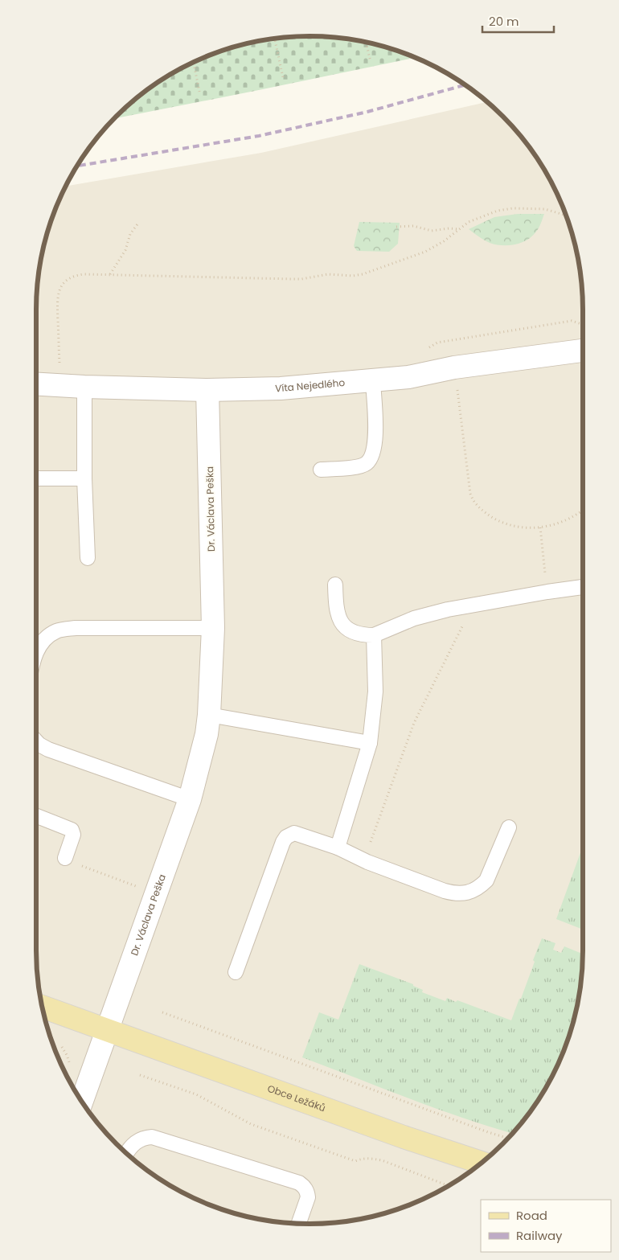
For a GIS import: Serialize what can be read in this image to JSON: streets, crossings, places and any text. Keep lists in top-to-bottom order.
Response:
{
  "streets": {
    "main road": ["Obce Ležáků"],
    "street": ["Víta Nejedlého", "Dr. Václava Peška"]
  },
  "crossings": [
    ["Víta Nejedlého", "Dr. Václava Peška"],
    ["Dr. Václava Peška", "Obce Ležáků"]
  ],
  "legend": ["Road", "Railway"],
  "scale_bar": "20 m"
}
